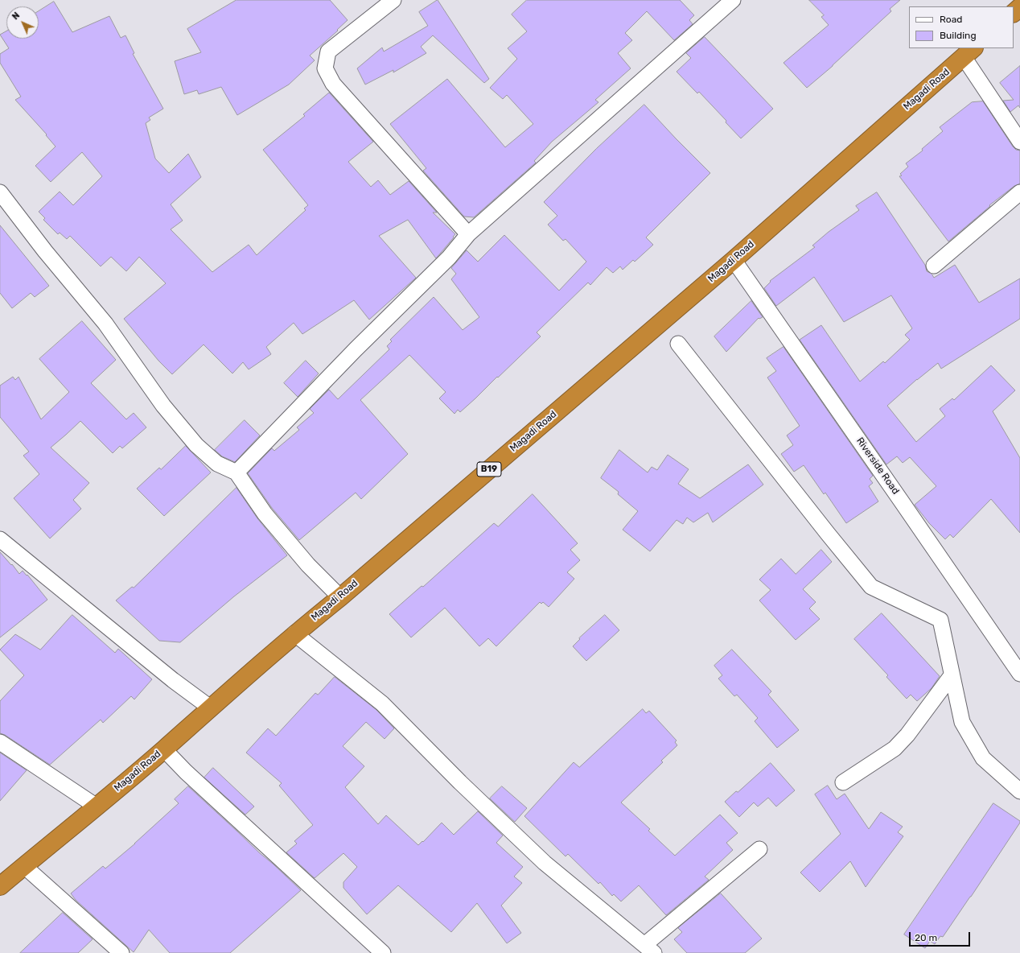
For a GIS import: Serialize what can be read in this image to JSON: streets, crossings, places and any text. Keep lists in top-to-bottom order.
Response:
{
  "streets": {
    "highway": ["Magadi Road", "B19"],
    "street": ["Riverside Road"]
  },
  "crossings": [
    ["Magadi Road", "Riverside Road"]
  ],
  "legend": ["Road", "Building"],
  "scale_bar": "20 m",
  "north": "top left"
}
